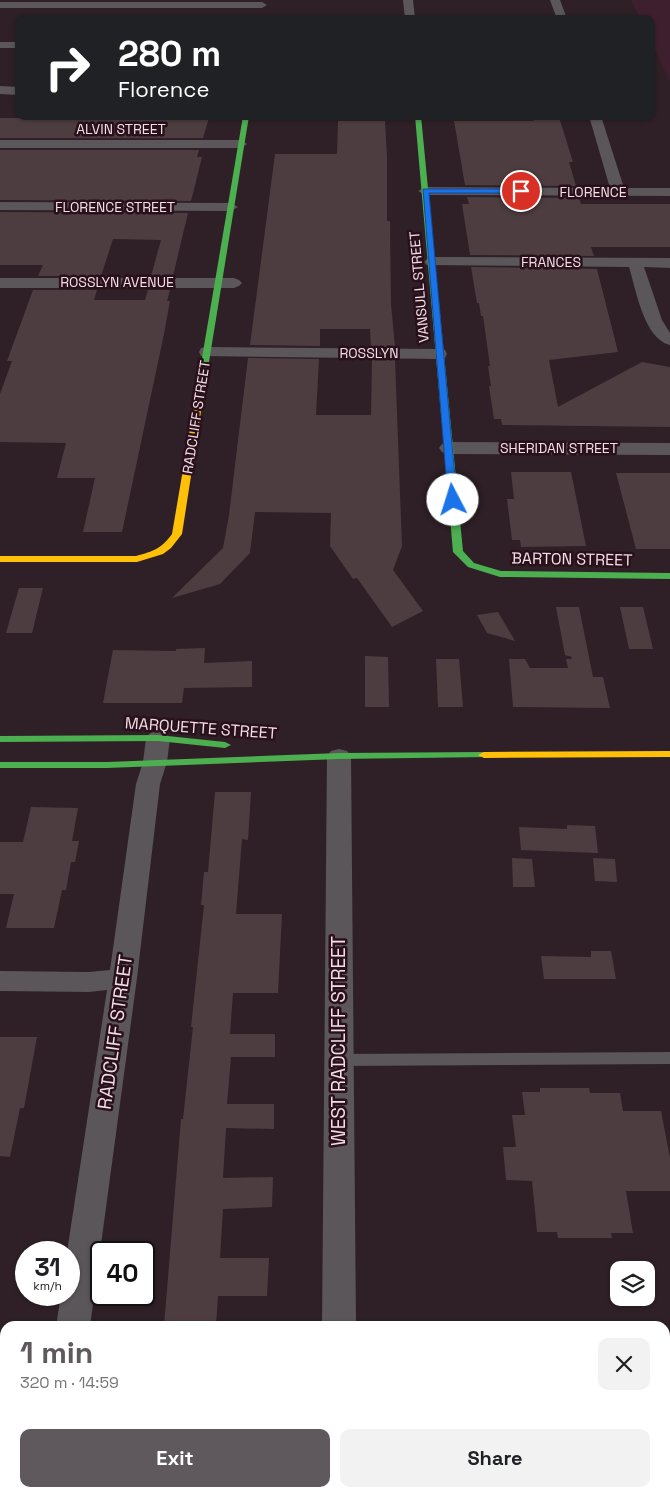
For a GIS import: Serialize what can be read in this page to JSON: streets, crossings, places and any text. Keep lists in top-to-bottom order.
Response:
{
  "streets": {
    "street": [
      "ALVIN STREET",
      "FLORENCE",
      "FLORENCE STREET",
      "FRANCES",
      "ROSSLYN AVENUE",
      "VANSULL STREET",
      "ROSSLYN",
      "RADCLIFF STREET",
      "SHERIDAN STREET",
      "BARTON STREET",
      "MARQUETTE STREET",
      "WEST RADCLIFF STREET"
    ]
  },
  "crossings": [
    ["ALVIN STREET", "RADCLIFF STREET"],
    ["FLORENCE", "VANSULL STREET"],
    ["FLORENCE STREET", "RADCLIFF STREET"],
    ["FRANCES", "VANSULL STREET"],
    ["ROSSLYN AVENUE", "RADCLIFF STREET"],
    ["VANSULL STREET", "ROSSLYN"],
    ["VANSULL STREET", "SHERIDAN STREET"],
    ["VANSULL STREET", "BARTON STREET"],
    ["ROSSLYN", "RADCLIFF STREET"],
    ["RADCLIFF STREET", "MARQUETTE STREET"],
    ["MARQUETTE STREET", "WEST RADCLIFF STREET"]
  ],
  "page": {
    "turn": ["280 m", "Florence"],
    "speed": "31 km/h",
    "limit": "40",
    "heading": ["1 min", "320 m · 14:59"],
    "buttons": ["Exit", "Share"]
  }
}
